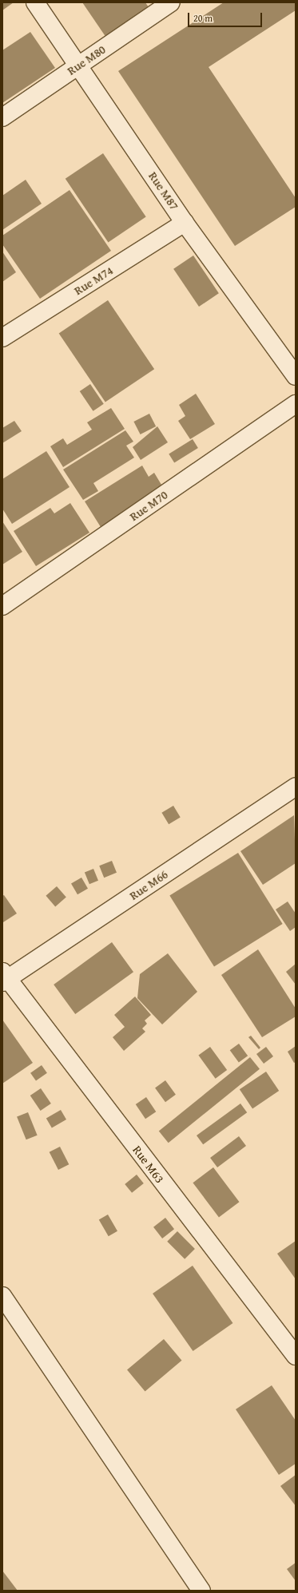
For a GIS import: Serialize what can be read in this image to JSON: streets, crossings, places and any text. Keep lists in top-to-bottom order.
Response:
{
  "streets": {
    "street": [
      "Rue M80",
      "Rue M87",
      "Rue M74",
      "Rue M70",
      "Rue M66",
      "Rue M63"
    ]
  },
  "crossings": [
    ["Rue M80", "Rue M87"],
    ["Rue M87", "Rue M74"],
    ["Rue M66", "Rue M63"]
  ],
  "scale_bar": "20 m"
}
